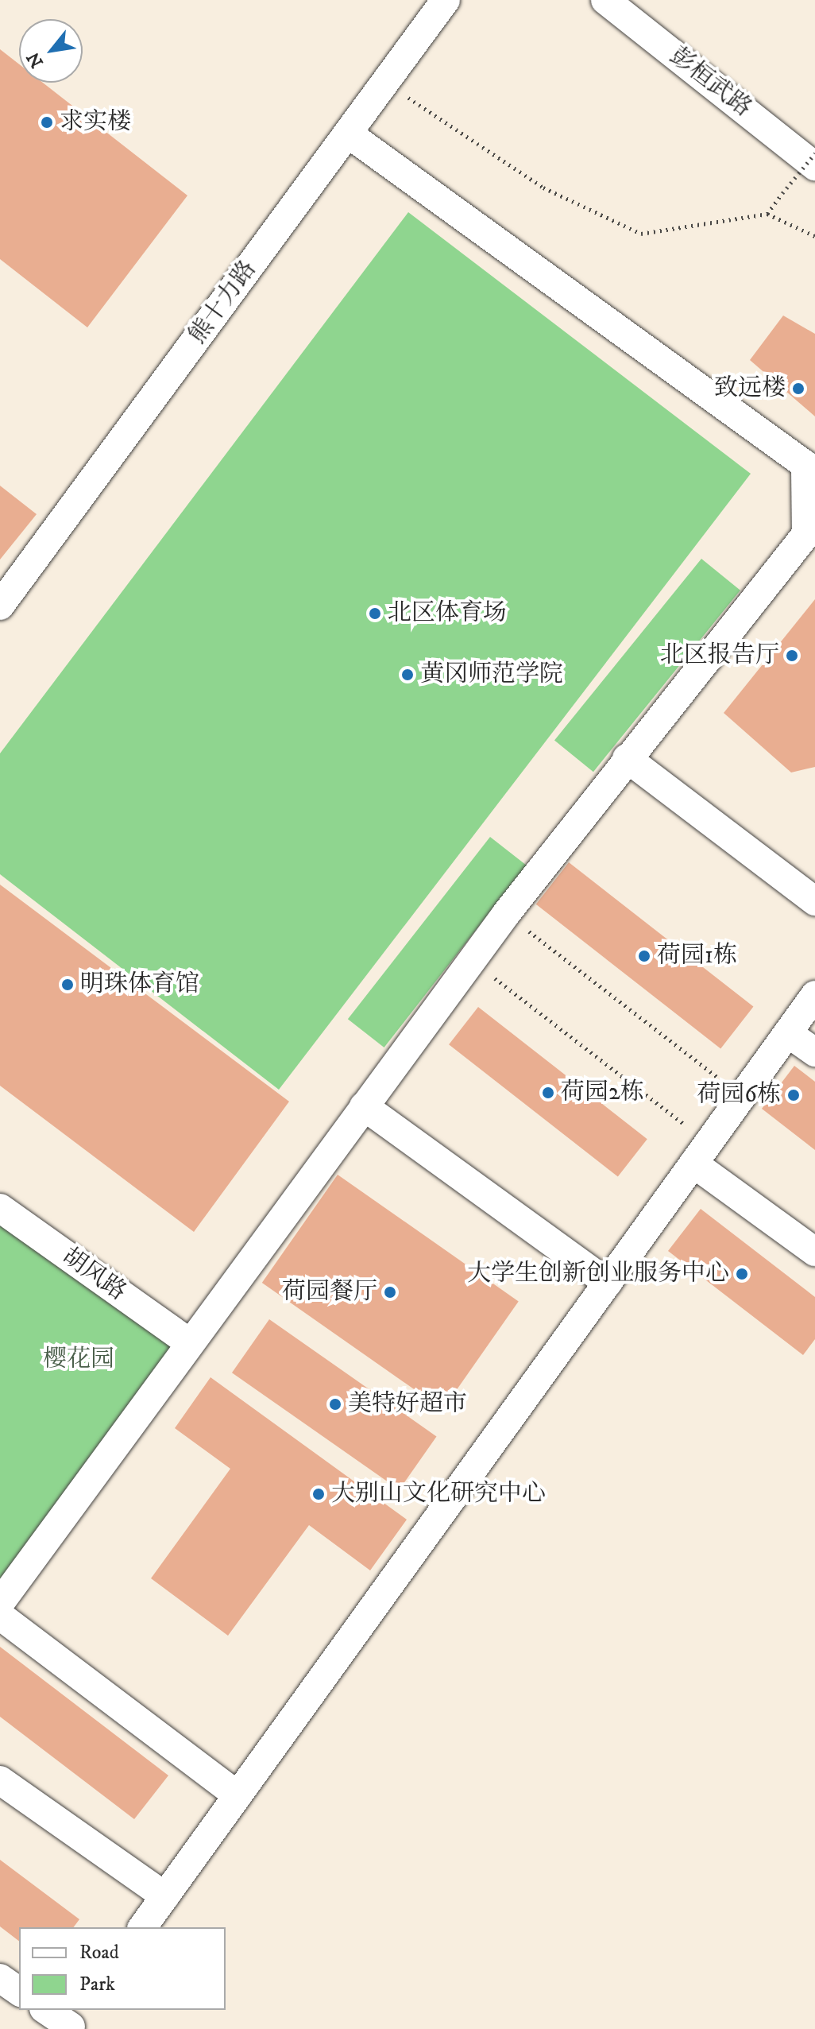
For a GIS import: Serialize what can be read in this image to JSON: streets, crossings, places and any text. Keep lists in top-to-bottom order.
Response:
{
  "streets": {
    "street": ["彭桓武路", "熊十力路", "胡风路"]
  },
  "parks": ["樱花园"],
  "places": [
    "求实楼",
    "致远楼",
    "北区体育场",
    "北区报告厅",
    "黄冈师范学院",
    "荷园1栋",
    "明珠体育馆",
    "荷园2栋",
    "荷园6栋",
    "大学生创新创业服务中心",
    "荷园餐厅",
    "美特好超市",
    "大别山文化研究中心"
  ],
  "legend": ["Road", "Park"],
  "north": "bottom left"
}
